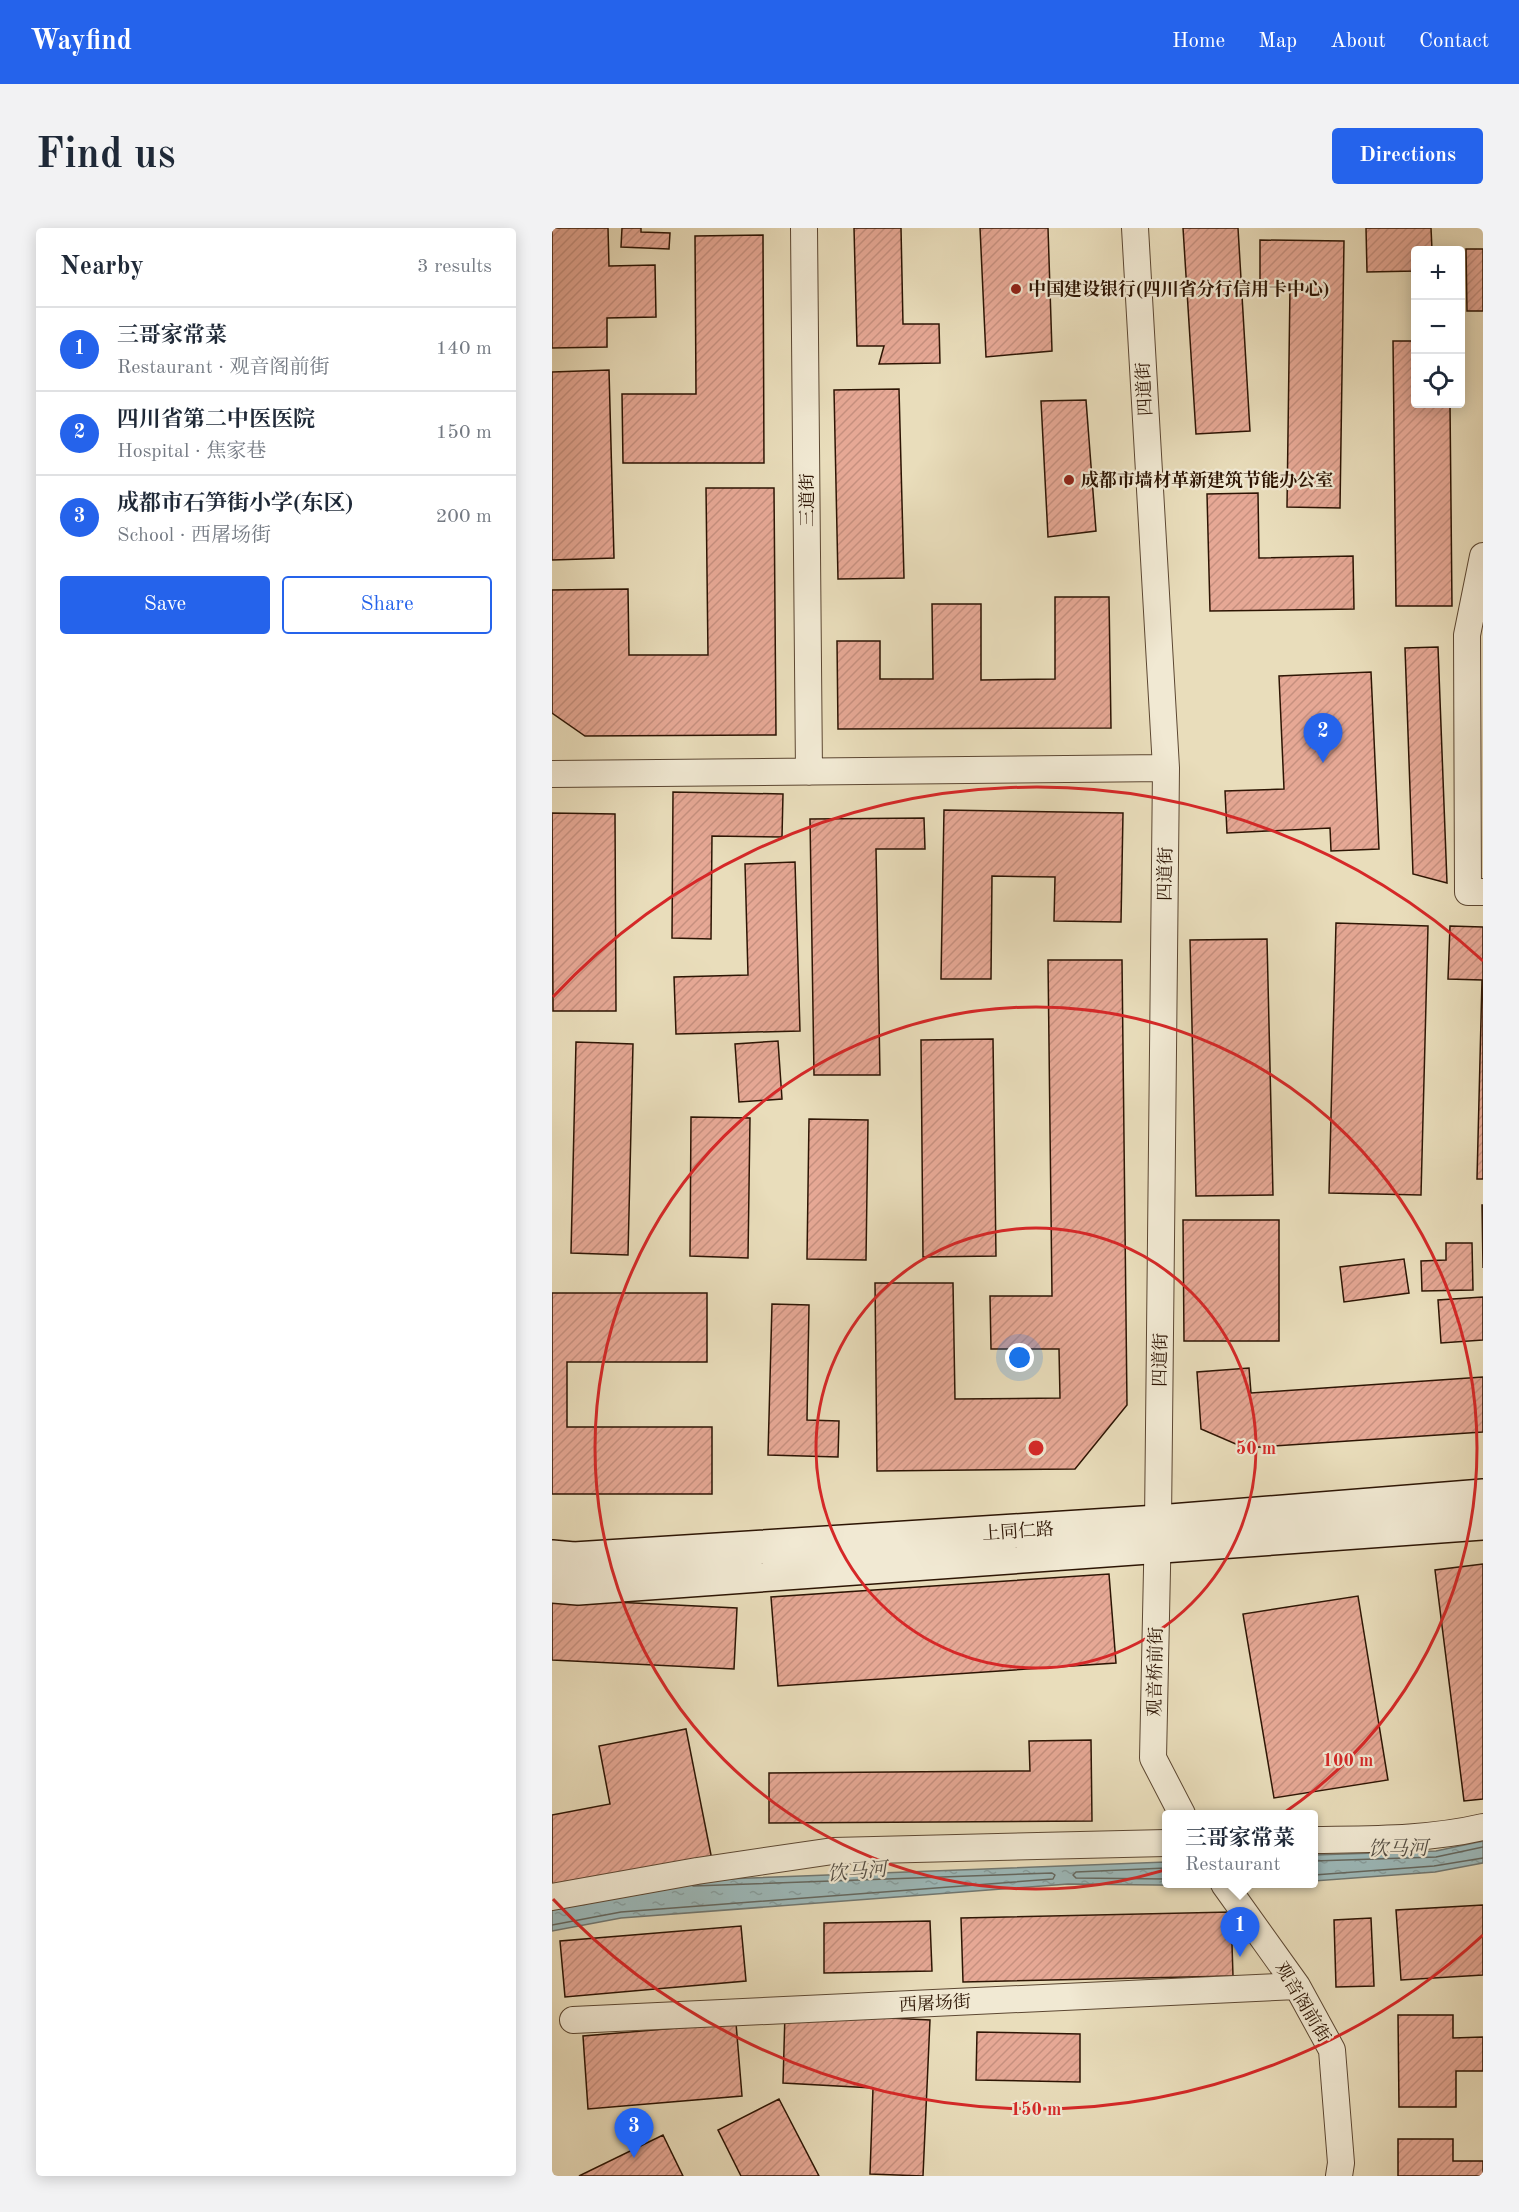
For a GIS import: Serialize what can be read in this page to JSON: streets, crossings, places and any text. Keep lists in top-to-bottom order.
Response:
{
  "streets": {
    "street": [
      "四道街",
      "三道街",
      "上同仁路",
      "观音桥前街",
      "观音阁前街",
      "西屠场街"
    ]
  },
  "crossings": [
    ["四道街", "上同仁路"],
    ["四道街", "观音桥前街"],
    ["上同仁路", "观音桥前街"],
    ["观音阁前街", "西屠场街"]
  ],
  "water": ["饮马河"],
  "places": ["中国建设银行(四川省分行信用卡中心)", "成都市墙材革新建筑节能办公室"],
  "page": {
    "header": "Wayfind",
    "nav": [
      "Home",
      "Map",
      "About",
      "Contact"
    ],
    "buttons": [
      "Directions",
      ["Save", "Share"]
    ],
    "title": "Find us",
    "heading": ["Nearby", "3 results"],
    "map_buttons": ["+", "−"],
    "list": [
      {
        "mark": "1",
        "name": "三哥家常菜",
        "note": "Restaurant · 观音阁前街",
        "value": "140 m"
      },
      {
        "mark": "2",
        "name": "四川省第二中医医院",
        "note": "Hospital · 焦家巷",
        "value": "150 m"
      },
      {
        "mark": "3",
        "name": "成都市石笋街小学(东区)",
        "note": "School · 西屠场街",
        "value": "200 m"
      }
    ],
    "pins": ["2", "1", "3"],
    "popup": ["三哥家常菜", "Restaurant"]
  },
  "rings": ["50 m", "100 m", "150 m"]
}
